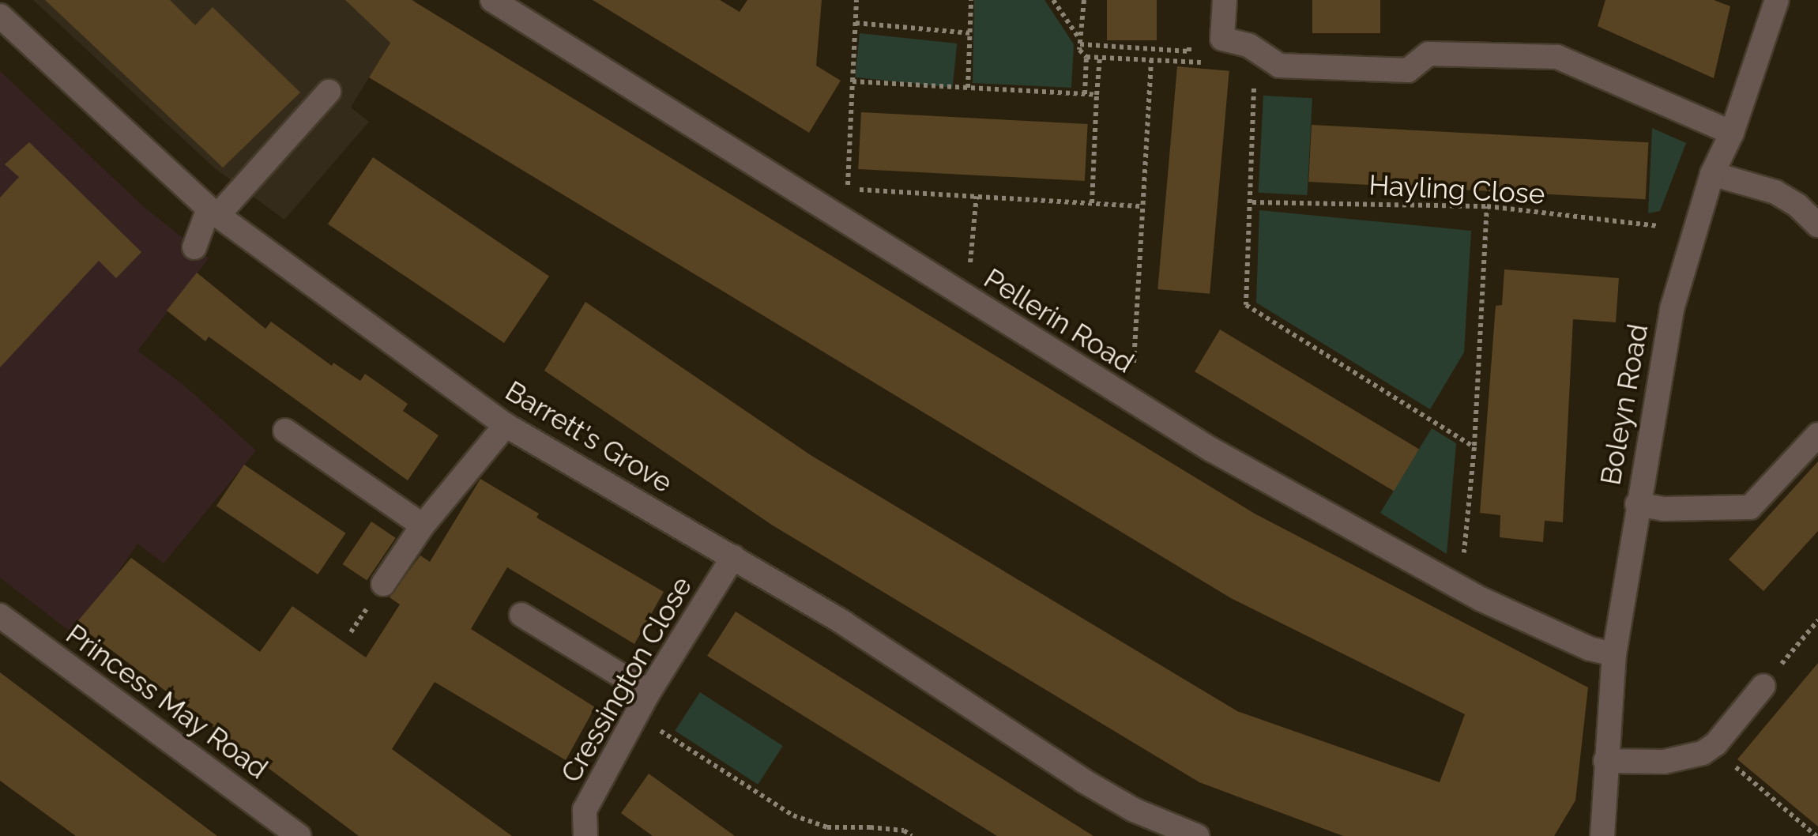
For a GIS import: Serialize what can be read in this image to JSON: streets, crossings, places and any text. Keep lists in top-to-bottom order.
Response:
{
  "streets": {
    "street": [
      "Pellerin Road",
      "Boleyn Road",
      "Barrett's Grove",
      "Cressington Close",
      "Princess May Road"
    ],
    "path": ["Hayling Close"]
  },
  "crossings": [
    ["Pellerin Road", "Boleyn Road"],
    ["Barrett's Grove", "Cressington Close"]
  ]
}
